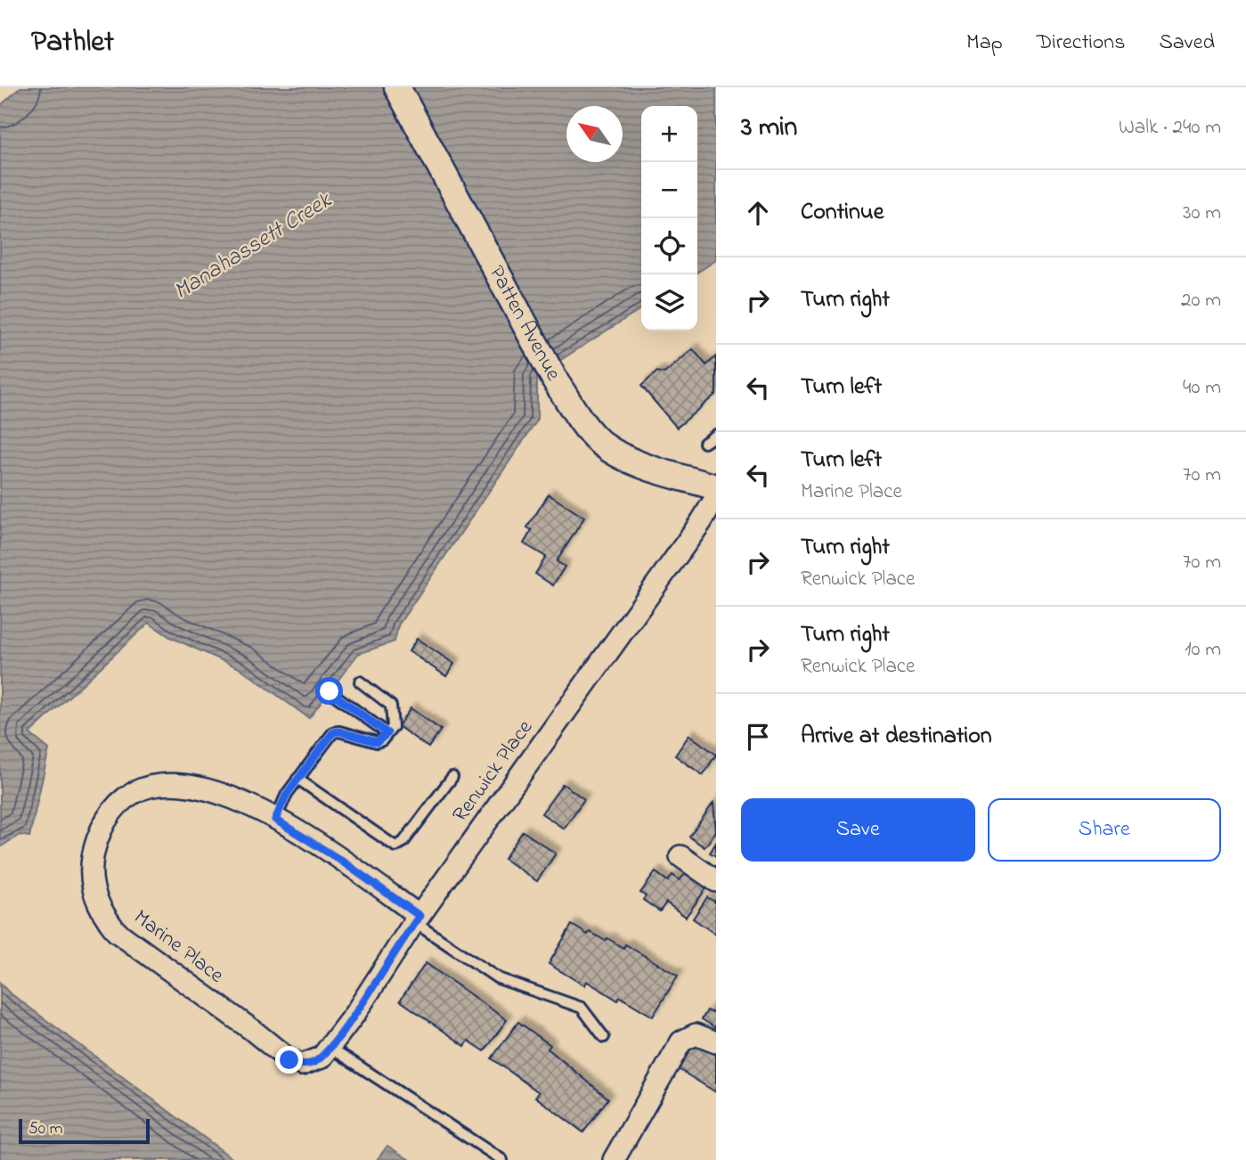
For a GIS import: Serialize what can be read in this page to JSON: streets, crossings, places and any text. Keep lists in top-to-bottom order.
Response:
{
  "streets": {
    "street": ["Patten Avenue", "Renwick Place", "Marine Place"]
  },
  "crossings": [
    ["Renwick Place", "Marine Place"]
  ],
  "water": ["Manahassett Creek"],
  "scale_bar": "50 m",
  "north": "top left",
  "page": {
    "header": "Pathlet",
    "nav": ["Map", "Directions", "Saved"],
    "heading": ["3 min", "Walk · 240 m"],
    "map_buttons": ["+", "−"],
    "list": [
      ["Continue", "30 m"],
      ["Turn right", "20 m"],
      ["Turn left", "40 m"],
      ["Turn left", "Marine Place", "70 m"],
      ["Turn right", "Renwick Place", "70 m"],
      ["Turn right", "Renwick Place", "10 m"],
      "Arrive at destination"
    ],
    "buttons": ["Save", "Share"],
    "scale": "50 m"
  }
}
